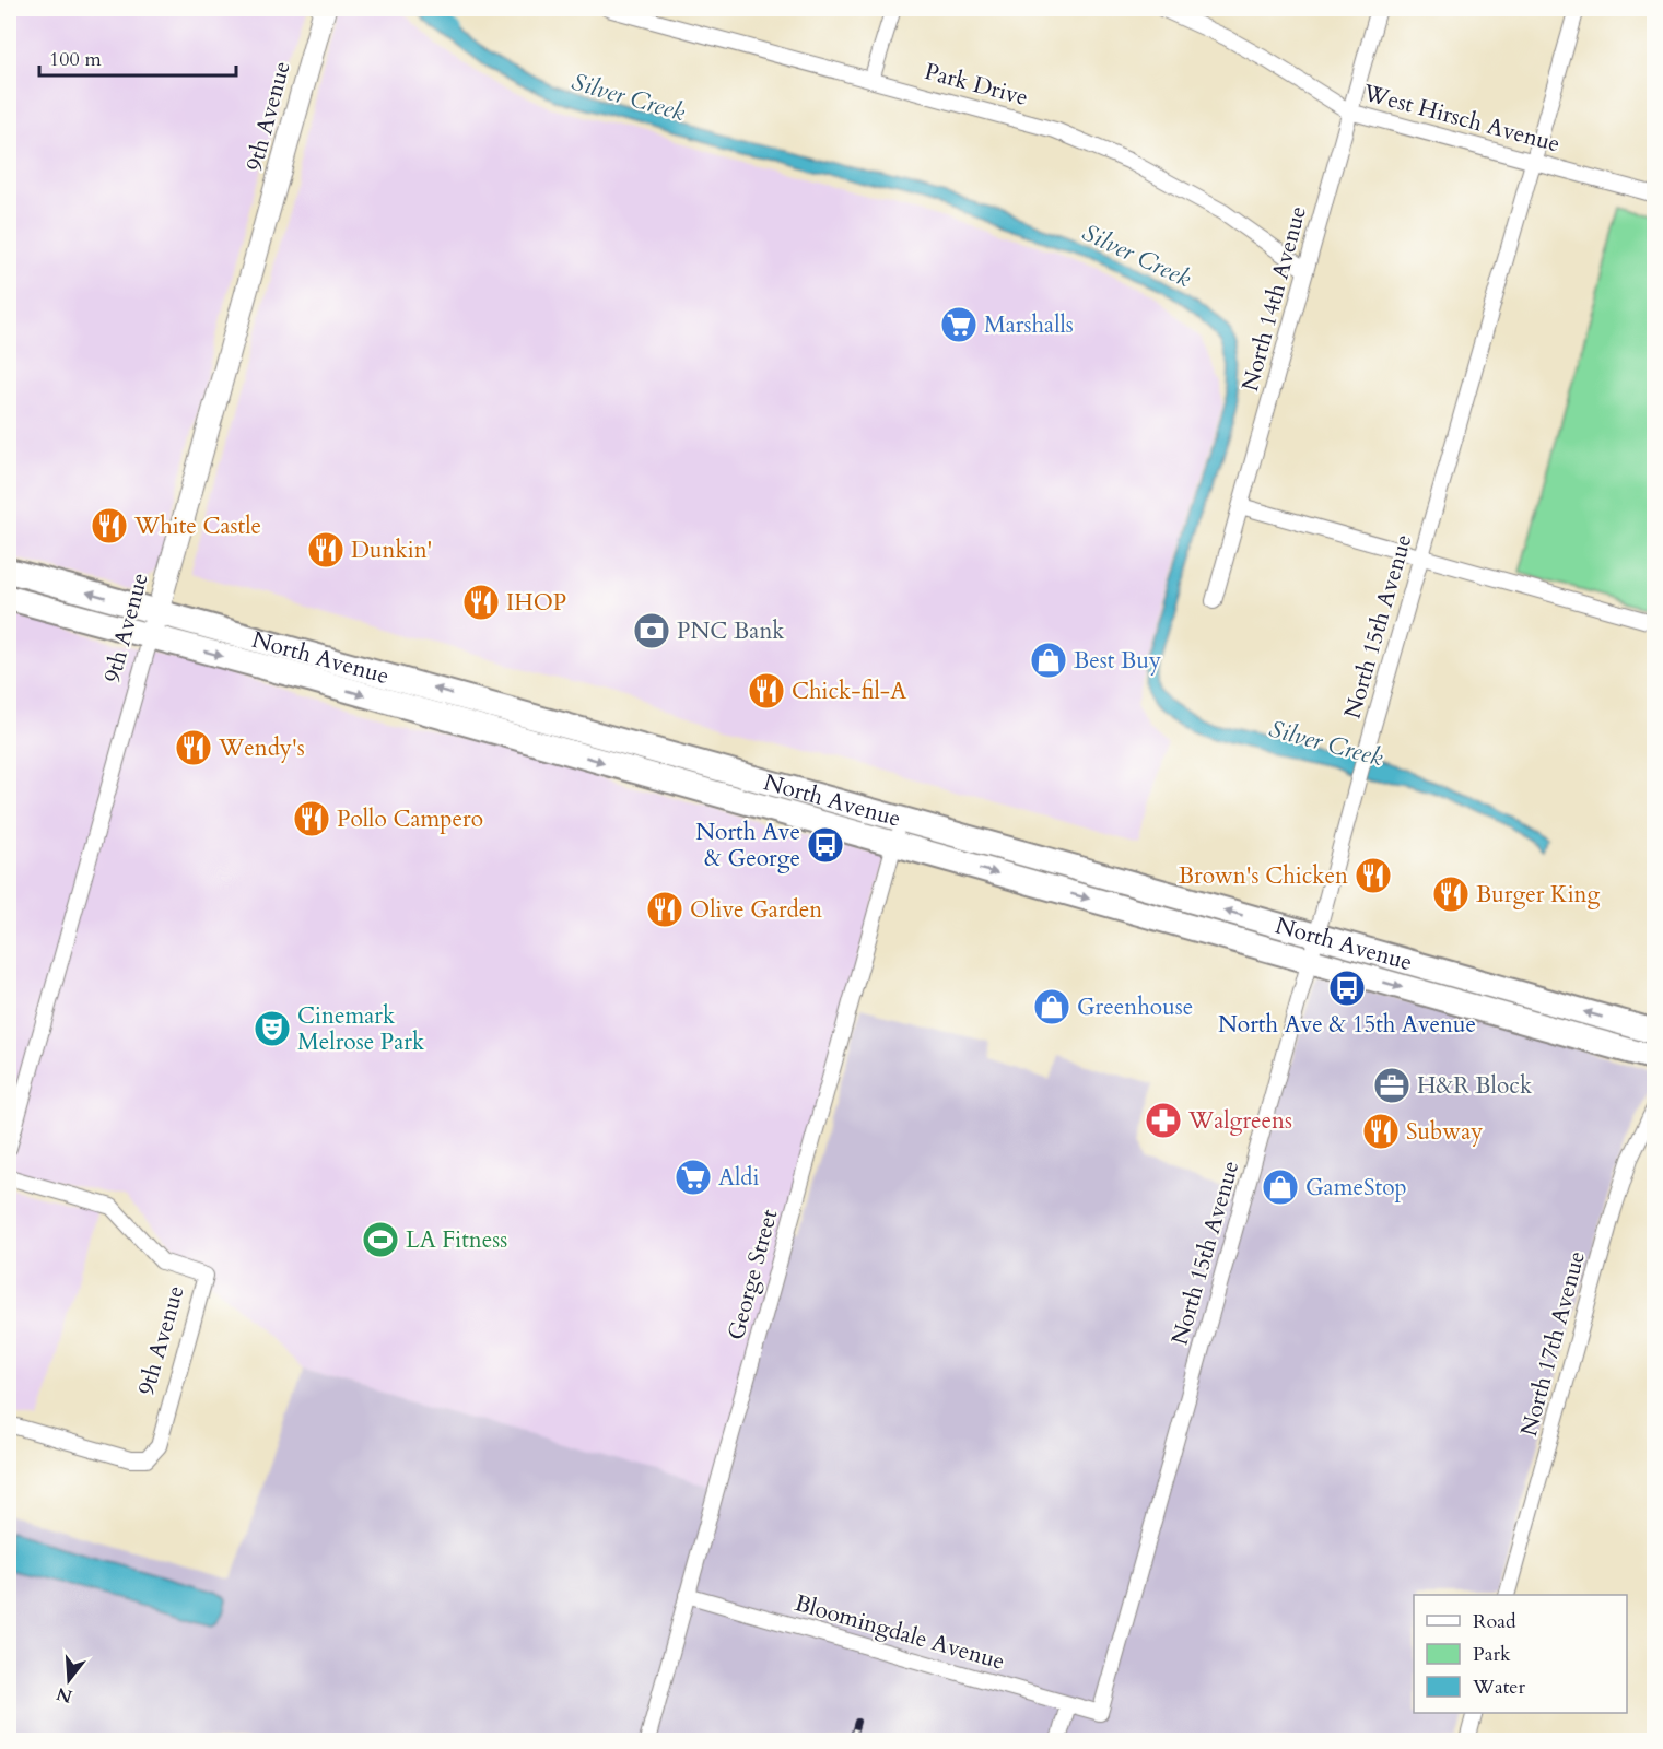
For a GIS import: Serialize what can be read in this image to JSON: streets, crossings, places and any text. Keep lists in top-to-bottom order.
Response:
{
  "streets": {
    "main road": ["North Avenue"],
    "street": [
      "Park Drive",
      "9th Avenue",
      "West Hirsch Avenue",
      "North 14th Avenue",
      "North 15th Avenue",
      "George Street",
      "North 17th Avenue",
      "Bloomingdale Avenue"
    ]
  },
  "crossings": [
    ["Park Drive", "North 14th Avenue"],
    ["9th Avenue", "North Avenue"],
    ["West Hirsch Avenue", "North 14th Avenue"],
    ["West Hirsch Avenue", "North 15th Avenue"],
    ["North 15th Avenue", "North Avenue"],
    ["North 15th Avenue", "Bloomingdale Avenue"],
    ["North Avenue", "George Street"],
    ["George Street", "Bloomingdale Avenue"]
  ],
  "water": ["Silver Creek"],
  "places": {
    "supermarket": ["Marshalls", "Aldi"],
    "restaurant": [
      "White Castle",
      "Dunkin'",
      "IHOP",
      "Chick-fil-A",
      "Wendy's",
      "Pollo Campero",
      "Brown's Chicken",
      "Burger King",
      "Olive Garden",
      "Subway"
    ],
    "bank": ["PNC Bank"],
    "shop": ["Best Buy", "Greenhouse", "GameStop"],
    "bus stop": ["North Ave & George", "North Ave & 15th Avenue"],
    "theatre": ["Cinemark Melrose Park"],
    "office": ["H&R Block"],
    "pharmacy": ["Walgreens"],
    "sports": ["LA Fitness"]
  },
  "legend": ["Road", "Park", "Water"],
  "scale_bar": "100 m",
  "north": "bottom"
}
